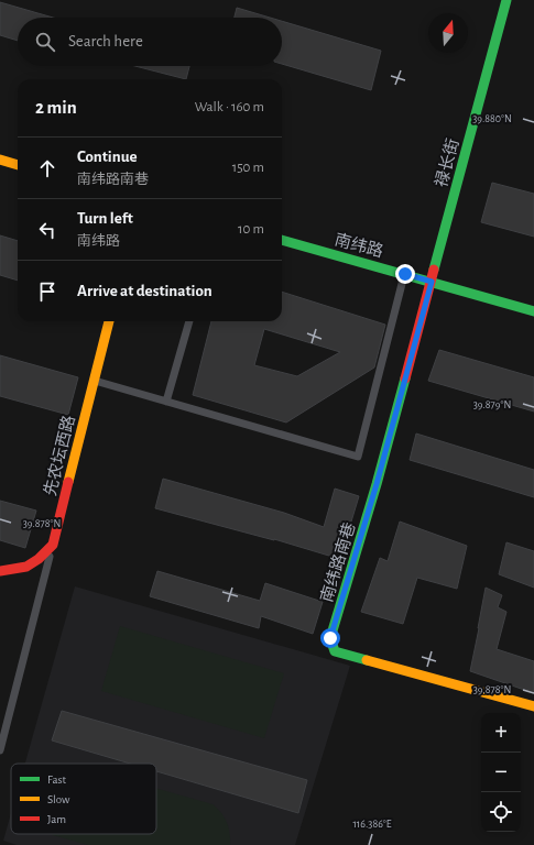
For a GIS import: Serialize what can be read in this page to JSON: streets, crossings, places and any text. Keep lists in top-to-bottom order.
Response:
{
  "streets": {
    "street": [
      "禄长街",
      "南纬路",
      "先农坛西路",
      "南纬路南巷"
    ]
  },
  "crossings": [
    ["禄长街", "南纬路"],
    ["禄长街", "南纬路南巷"],
    ["南纬路", "南纬路南巷"]
  ],
  "legend": ["Fast", "Slow", "Jam"],
  "north": "top",
  "page": {
    "search": "Search here",
    "heading": ["2 min", "Walk · 160 m"],
    "list": [
      ["Continue", "南纬路南巷", "150 m"],
      ["Turn left", "南纬路", "10 m"],
      "Arrive at destination"
    ],
    "map_buttons": ["+", "−"]
  },
  "coordinates": [
    "39.880°N",
    "39.879°N",
    "39.878°N",
    "116.386°E"
  ]
}
